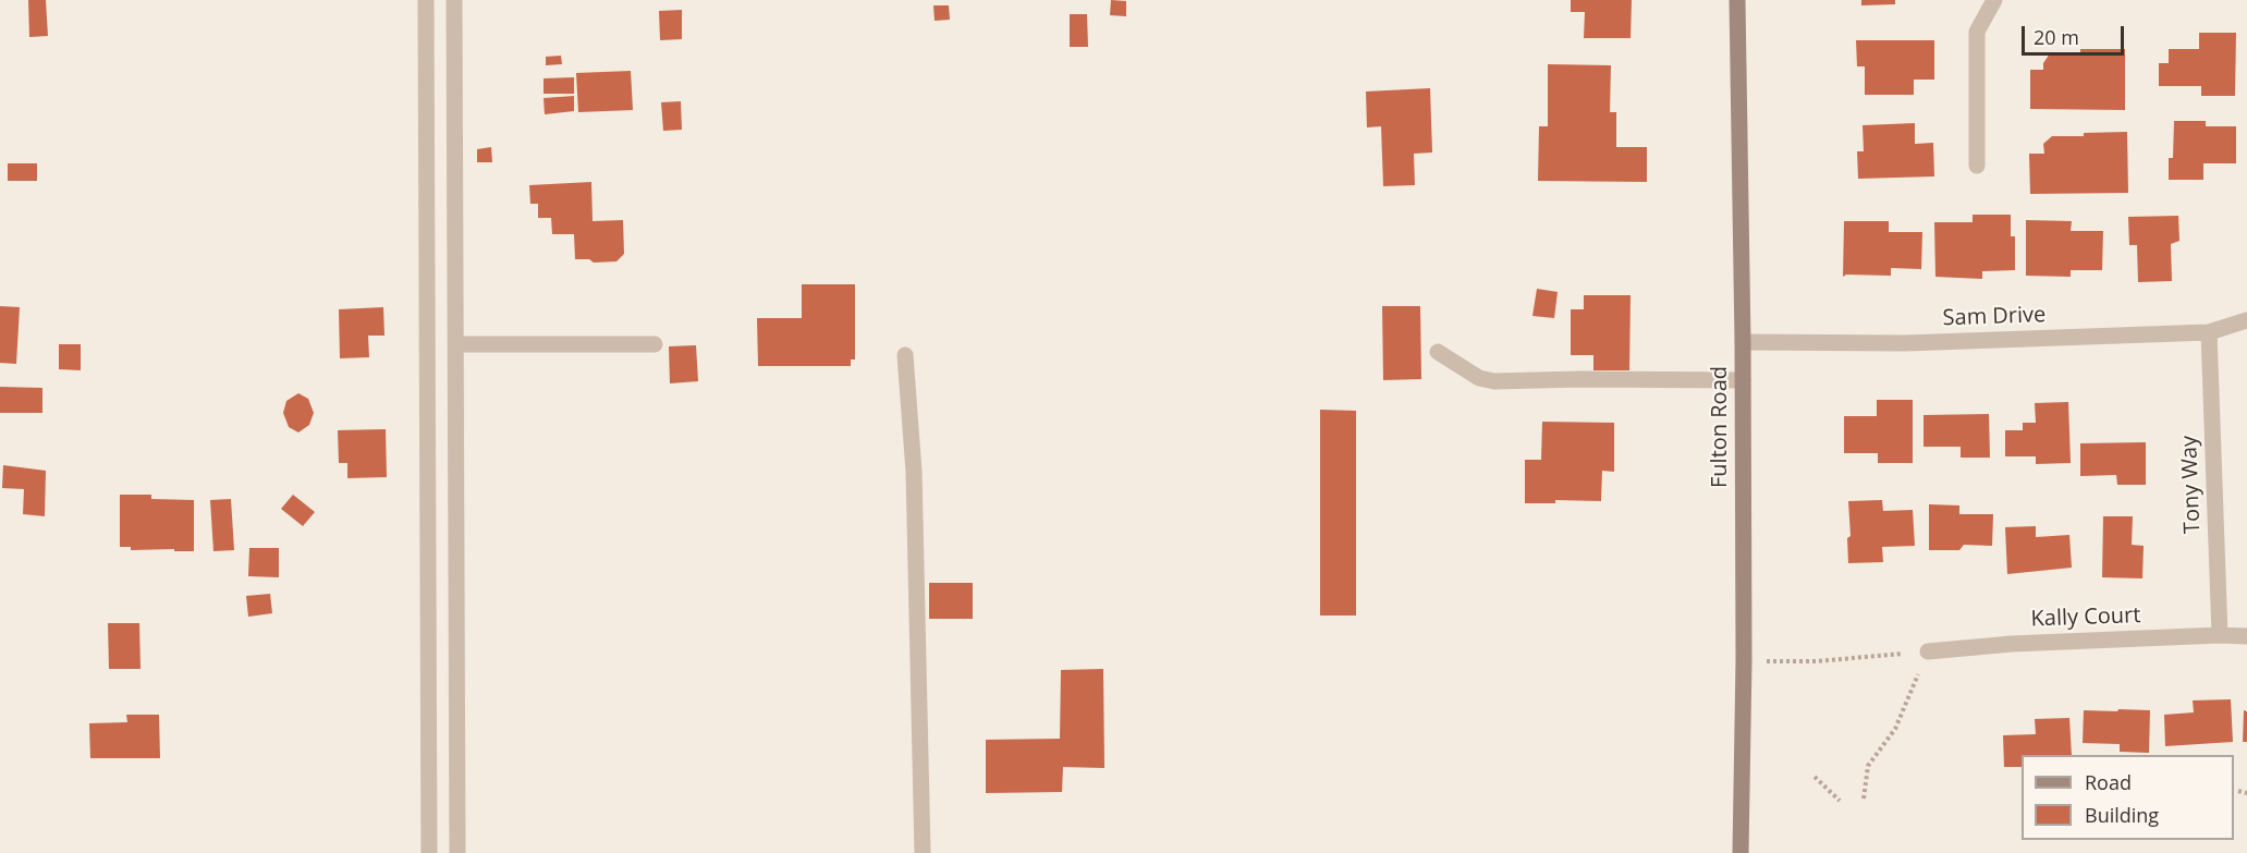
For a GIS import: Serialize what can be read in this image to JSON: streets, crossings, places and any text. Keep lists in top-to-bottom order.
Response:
{
  "streets": {
    "main road": ["Fulton Road"],
    "street": ["Sam Drive", "Tony Way", "Kally Court"]
  },
  "crossings": [
    ["Sam Drive", "Fulton Road"],
    ["Sam Drive", "Tony Way"],
    ["Tony Way", "Kally Court"]
  ],
  "legend": ["Road", "Building"],
  "scale_bar": "20 m"
}
